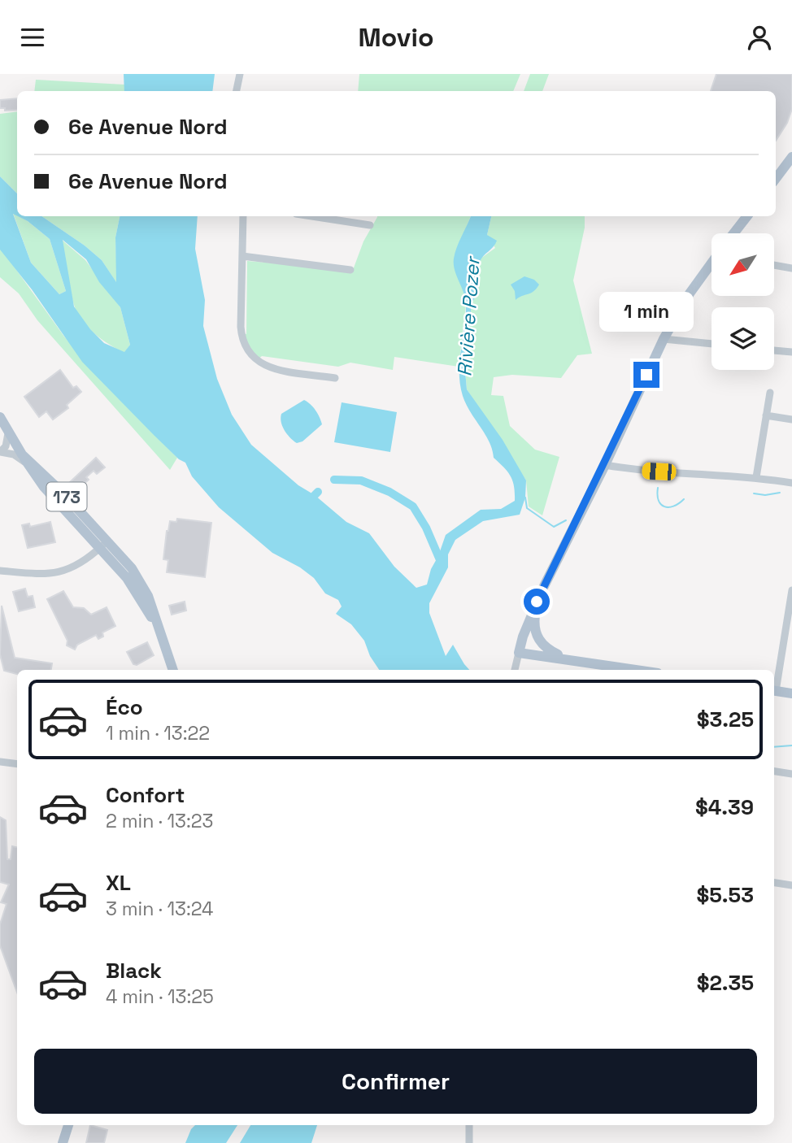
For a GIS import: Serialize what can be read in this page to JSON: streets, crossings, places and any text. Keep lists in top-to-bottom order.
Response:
{
  "streets": {
    "main road": ["173"]
  },
  "water": ["Rivière Pozer"],
  "north": "bottom left",
  "page": {
    "header": "Movio",
    "banner": ["6e Avenue Nord", "6e Avenue Nord"],
    "bubble": "1 min",
    "list": [
      {
        "name": "Éco",
        "note": "1 min · 13:22",
        "value": "$3.25"
      },
      {
        "name": "Confort",
        "note": "2 min · 13:23",
        "value": "$4.39"
      },
      {
        "name": "XL",
        "note": "3 min · 13:24",
        "value": "$5.53"
      },
      {
        "name": "Black",
        "note": "4 min · 13:25",
        "value": "$2.35"
      }
    ],
    "buttons": "Confirmer"
  }
}
